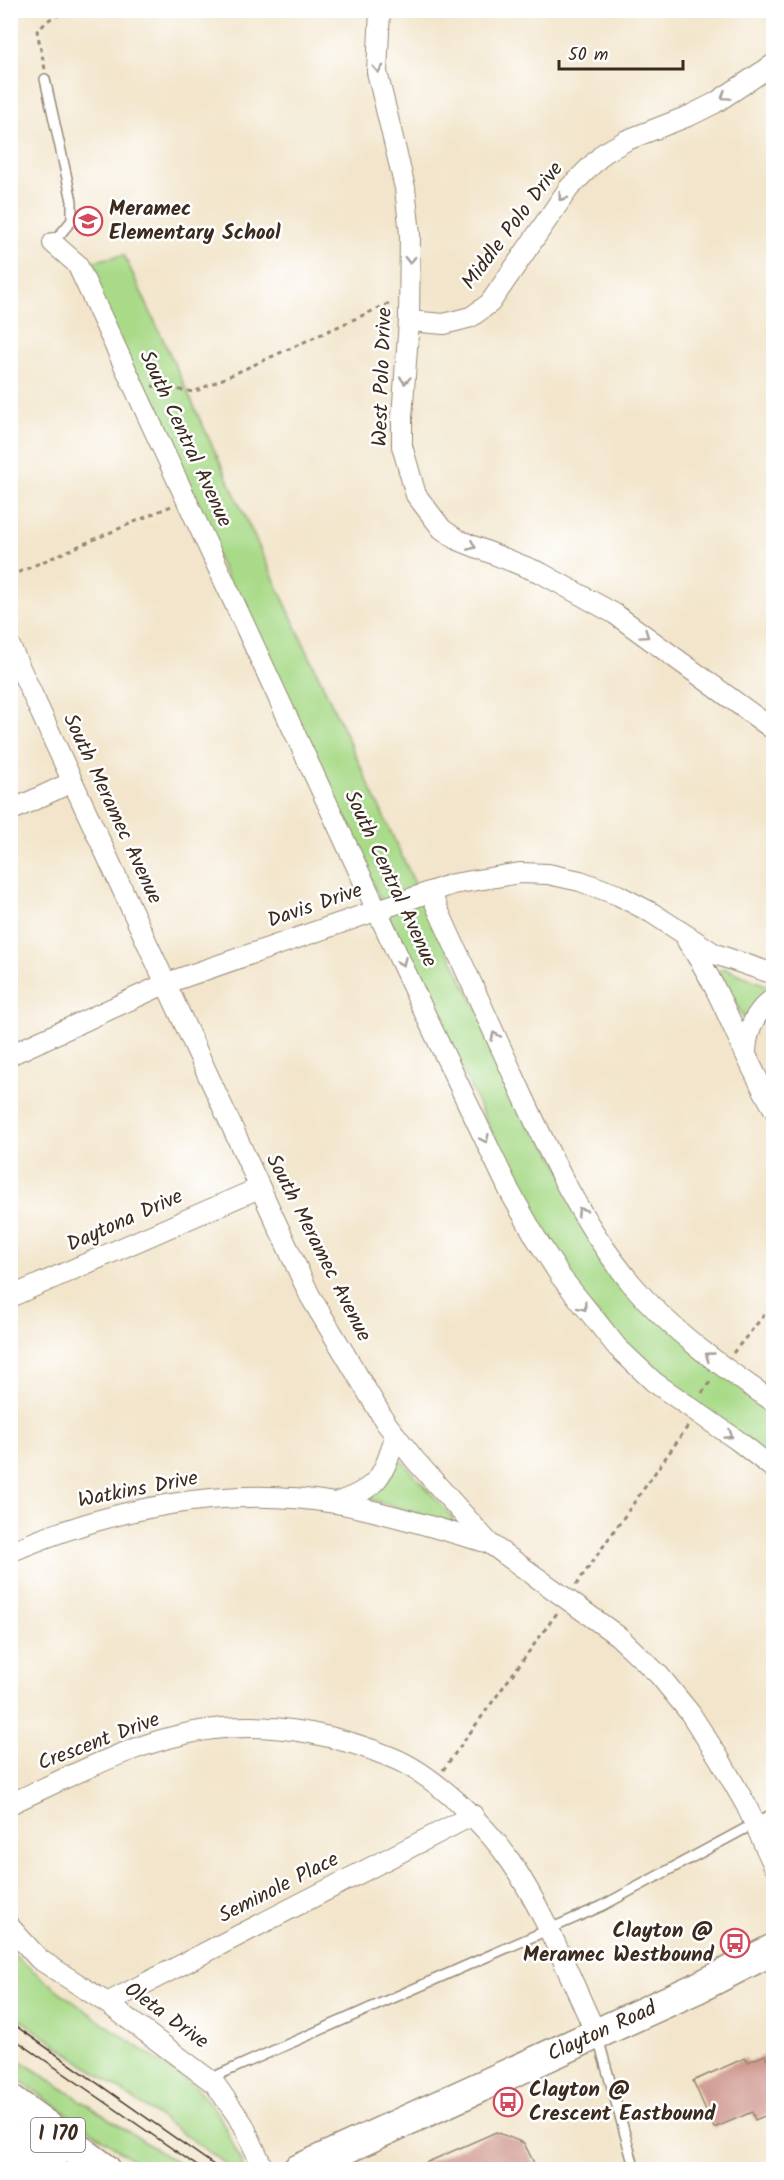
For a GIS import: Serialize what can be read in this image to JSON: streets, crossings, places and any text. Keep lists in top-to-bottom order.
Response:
{
  "streets": {
    "highway": ["I 170"],
    "main road": ["Clayton Road"],
    "street": [
      "Middle Polo Drive",
      "West Polo Drive",
      "South Central Avenue",
      "South Meramec Avenue",
      "Davis Drive",
      "Daytona Drive",
      "Watkins Drive",
      "Crescent Drive",
      "Seminole Place",
      "Oleta Drive"
    ]
  },
  "crossings": [
    ["Middle Polo Drive", "West Polo Drive"],
    ["South Central Avenue", "Davis Drive"],
    ["South Meramec Avenue", "Davis Drive"],
    ["South Meramec Avenue", "Daytona Drive"],
    ["South Meramec Avenue", "Watkins Drive"],
    ["Crescent Drive", "Seminole Place"],
    ["Crescent Drive", "Clayton Road"],
    ["Seminole Place", "Oleta Drive"]
  ],
  "one_way": ["Middle Polo Drive", "West Polo Drive"],
  "places": {
    "school or university": ["Meramec Elementary School"],
    "bus stop": ["Clayton @ Meramec Westbound", "Clayton @ Crescent Eastbound"]
  },
  "scale_bar": "50 m"
}
